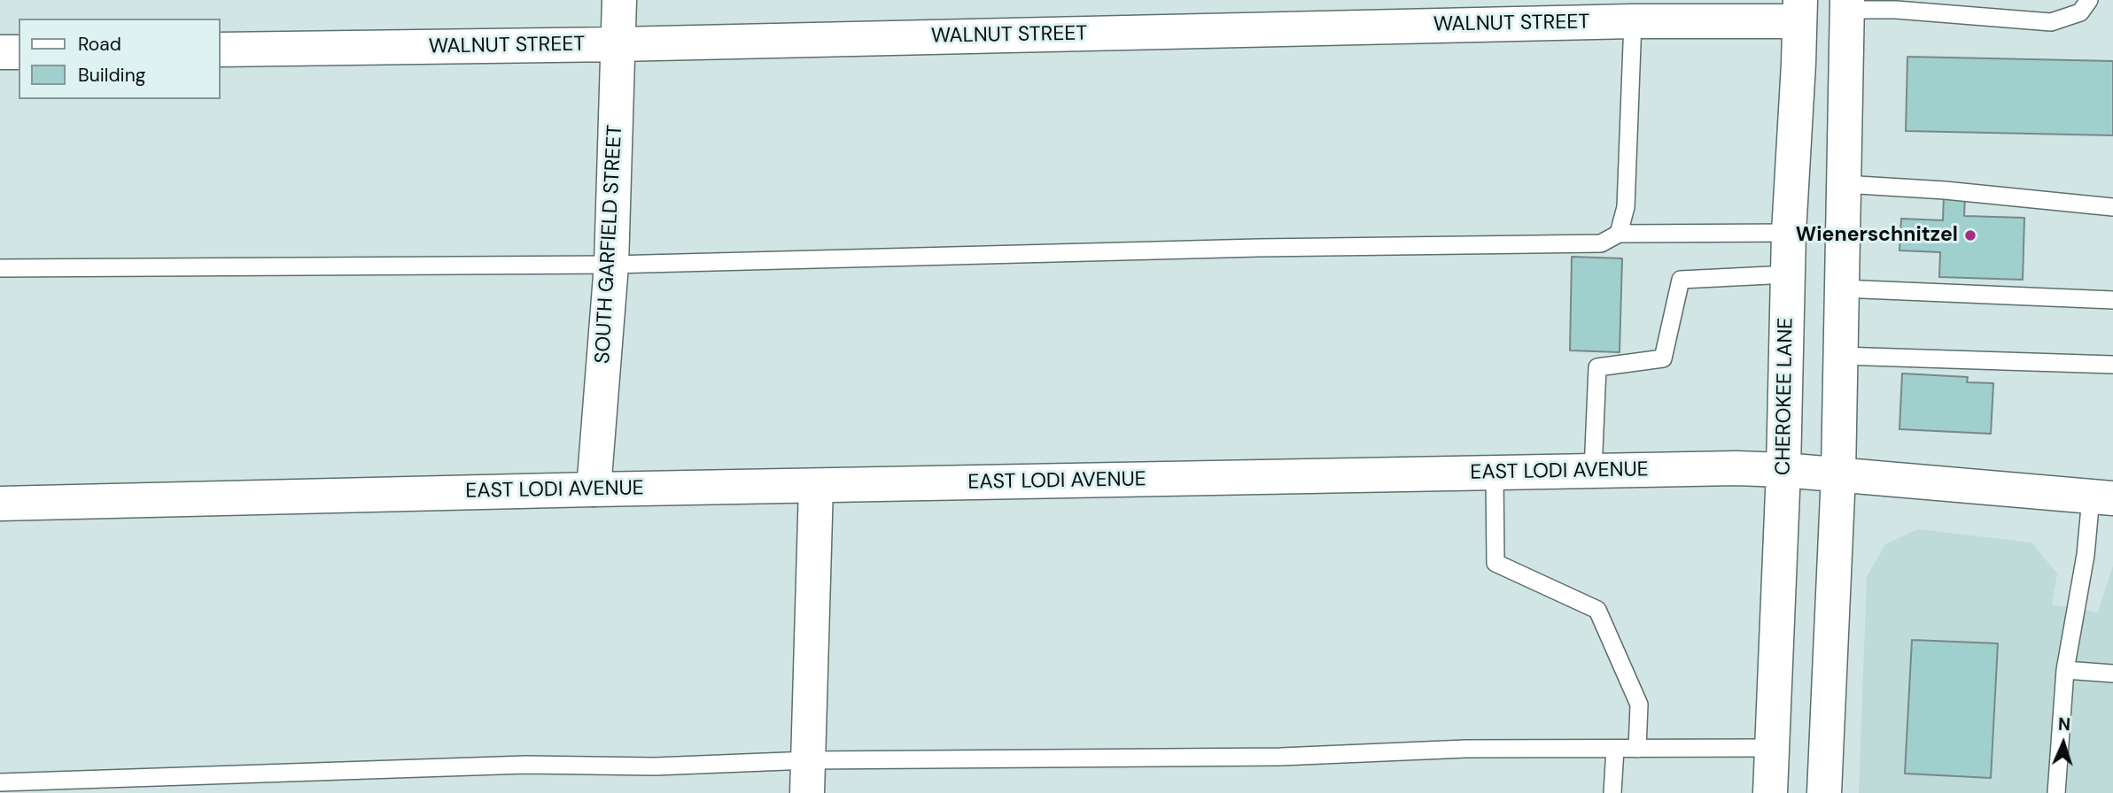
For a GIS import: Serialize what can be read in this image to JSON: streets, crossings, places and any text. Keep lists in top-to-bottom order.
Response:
{
  "streets": {
    "main road": [
      "WALNUT STREET",
      "SOUTH GARFIELD STREET",
      "CHEROKEE LANE",
      "EAST LODI AVENUE"
    ]
  },
  "crossings": [
    ["WALNUT STREET", "SOUTH GARFIELD STREET"],
    ["WALNUT STREET", "CHEROKEE LANE"],
    ["SOUTH GARFIELD STREET", "EAST LODI AVENUE"],
    ["CHEROKEE LANE", "EAST LODI AVENUE"]
  ],
  "places": ["Wienerschnitzel"],
  "legend": ["Road", "Building"],
  "north": "top"
}
